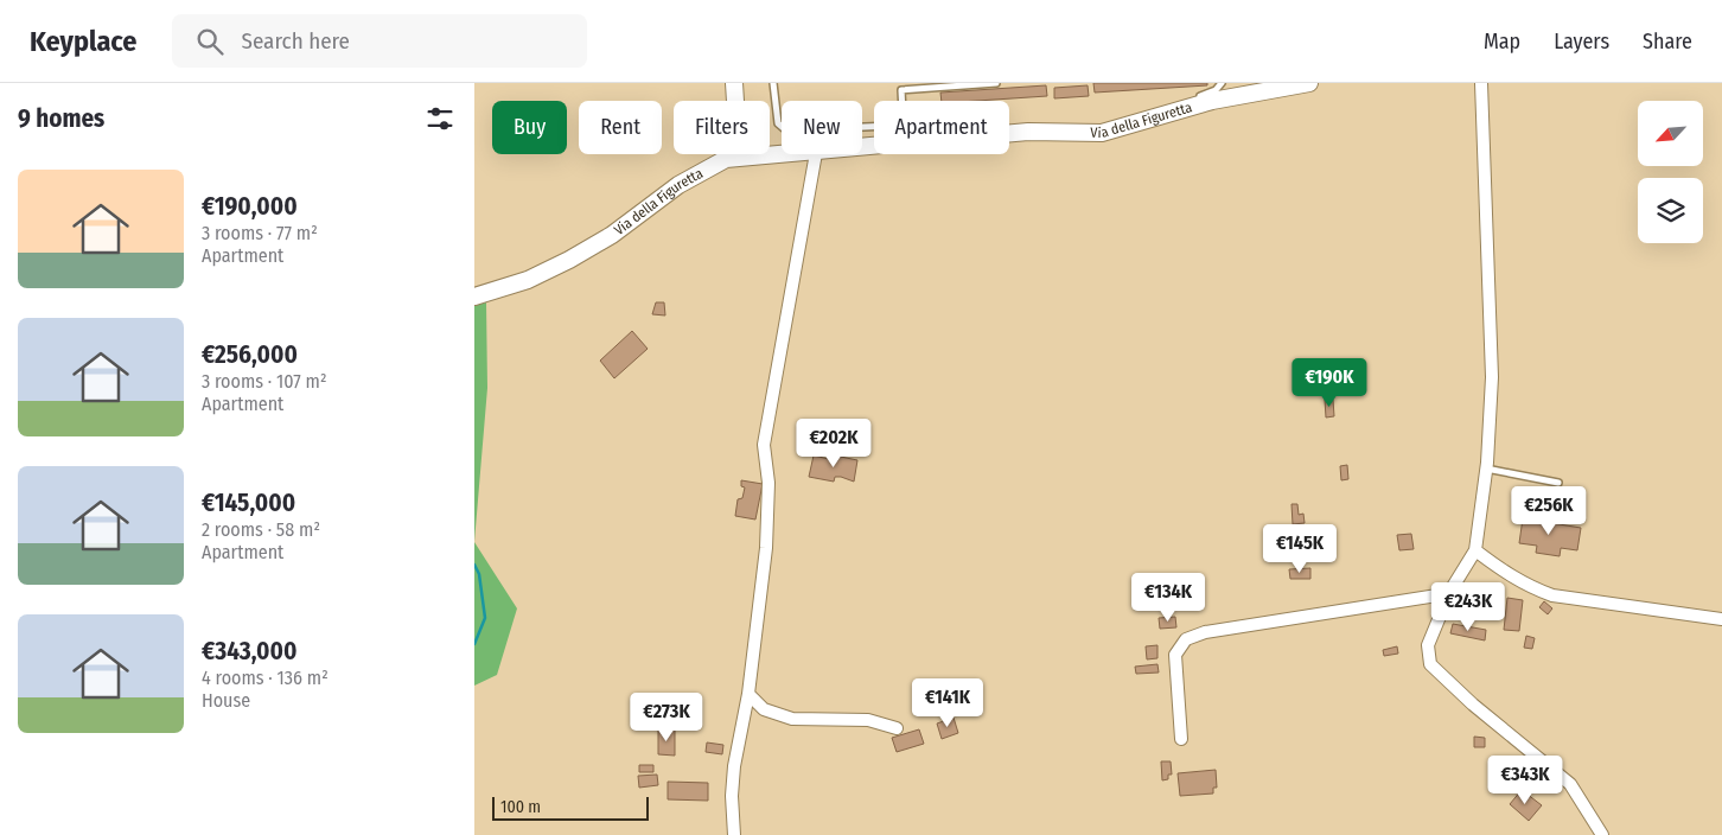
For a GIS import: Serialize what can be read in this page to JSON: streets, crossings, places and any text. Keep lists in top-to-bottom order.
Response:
{
  "streets": {
    "street": ["Via della Figuretta"]
  },
  "scale_bar": "100 m",
  "north": "bottom left",
  "page": {
    "header": "Keyplace",
    "search": "Search here",
    "nav": ["Map", "Layers", "Share"],
    "heading": "9 homes",
    "chip": [
      "Buy",
      "Rent",
      "Filters",
      "New",
      "Apartment"
    ],
    "list": [
      {
        "name": "€190,000",
        "note": "3 rooms · 77 m² · Apartment"
      },
      {
        "name": "€256,000",
        "note": "3 rooms · 107 m² · Apartment"
      },
      {
        "name": "€145,000",
        "note": "2 rooms · 58 m² · Apartment"
      },
      {
        "name": "€343,000",
        "note": "4 rooms · 136 m² · House"
      }
    ],
    "price": [
      "€190K",
      "€202K",
      "€256K",
      "€145K",
      "€134K",
      "€243K",
      "€141K",
      "€273K",
      "€343K"
    ],
    "scale": "100 m"
  }
}
